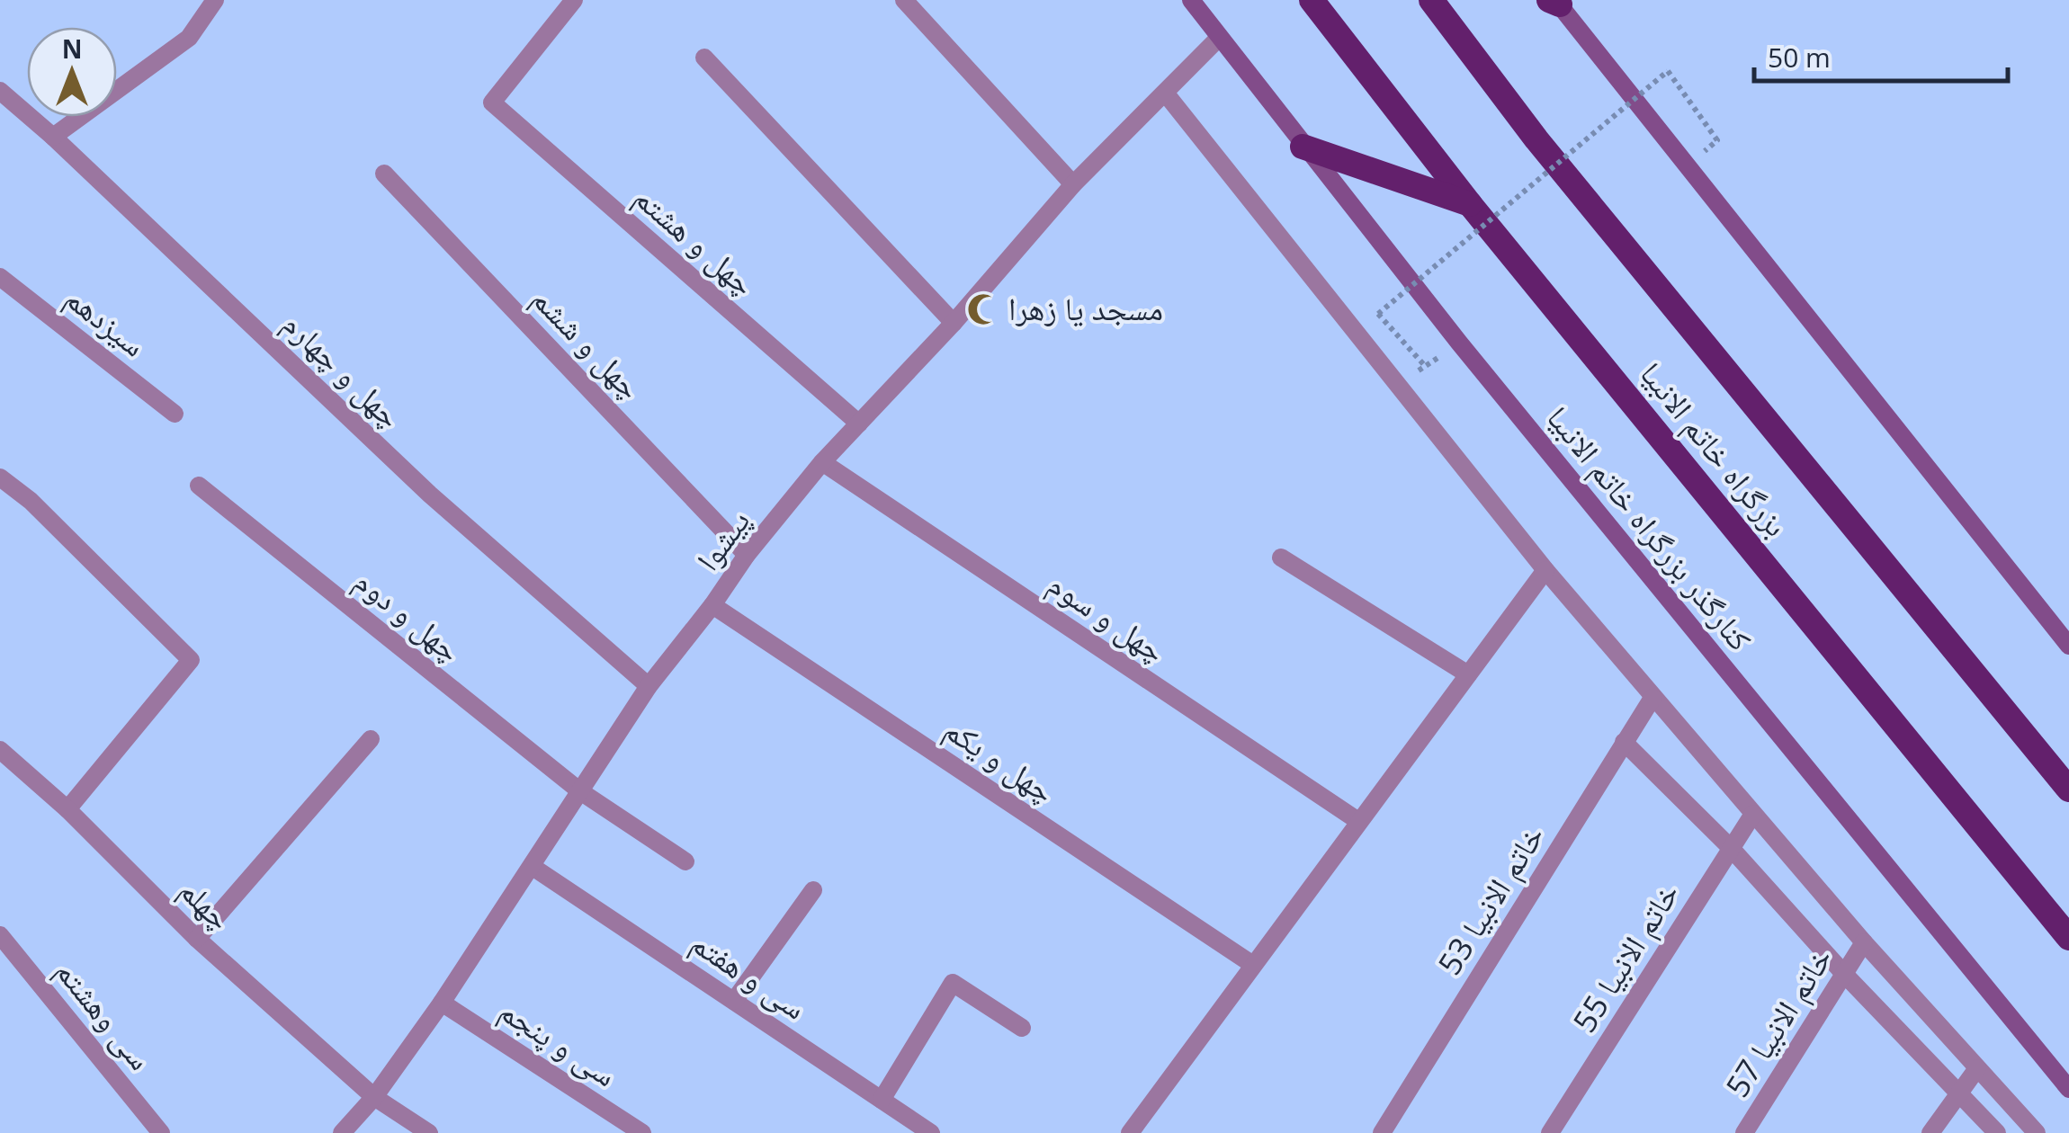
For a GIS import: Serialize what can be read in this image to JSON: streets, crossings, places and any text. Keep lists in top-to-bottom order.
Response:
{
  "streets": {
    "highway": ["بزرگراه خاتم الانبیا"],
    "main road": ["کنارگذر بزرگراه خاتم الانبیا"],
    "street": [
      "چهل و هشتم",
      "سیزدهم",
      "چهل و ششم",
      "چهل و چهارم",
      "پیشوا",
      "چهل و دوم",
      "چهل و سوم",
      "چهل و یکم",
      "خاتم الانبیا 53",
      "چهلم",
      "خاتم الانبیا 55",
      "سی و هفتم",
      "سی وهشتم",
      "خاتم الانبیا 57",
      "سی و پنجم"
    ]
  },
  "crossings": [
    ["چهل و هشتم", "پیشوا"],
    ["چهل و ششم", "پیشوا"],
    ["چهل و چهارم", "پیشوا"],
    ["کنارگذر بزرگراه خاتم الانبیا", "پیشوا"],
    ["پیشوا", "چهل و دوم"],
    ["پیشوا", "چهل و سوم"],
    ["پیشوا", "چهل و یکم"],
    ["پیشوا", "چهلم"],
    ["پیشوا", "سی و هفتم"],
    ["پیشوا", "سی و پنجم"]
  ],
  "places": {
    "mosque": ["مسجد یا زهرا"]
  },
  "scale_bar": "50 m",
  "north": "top"
}
